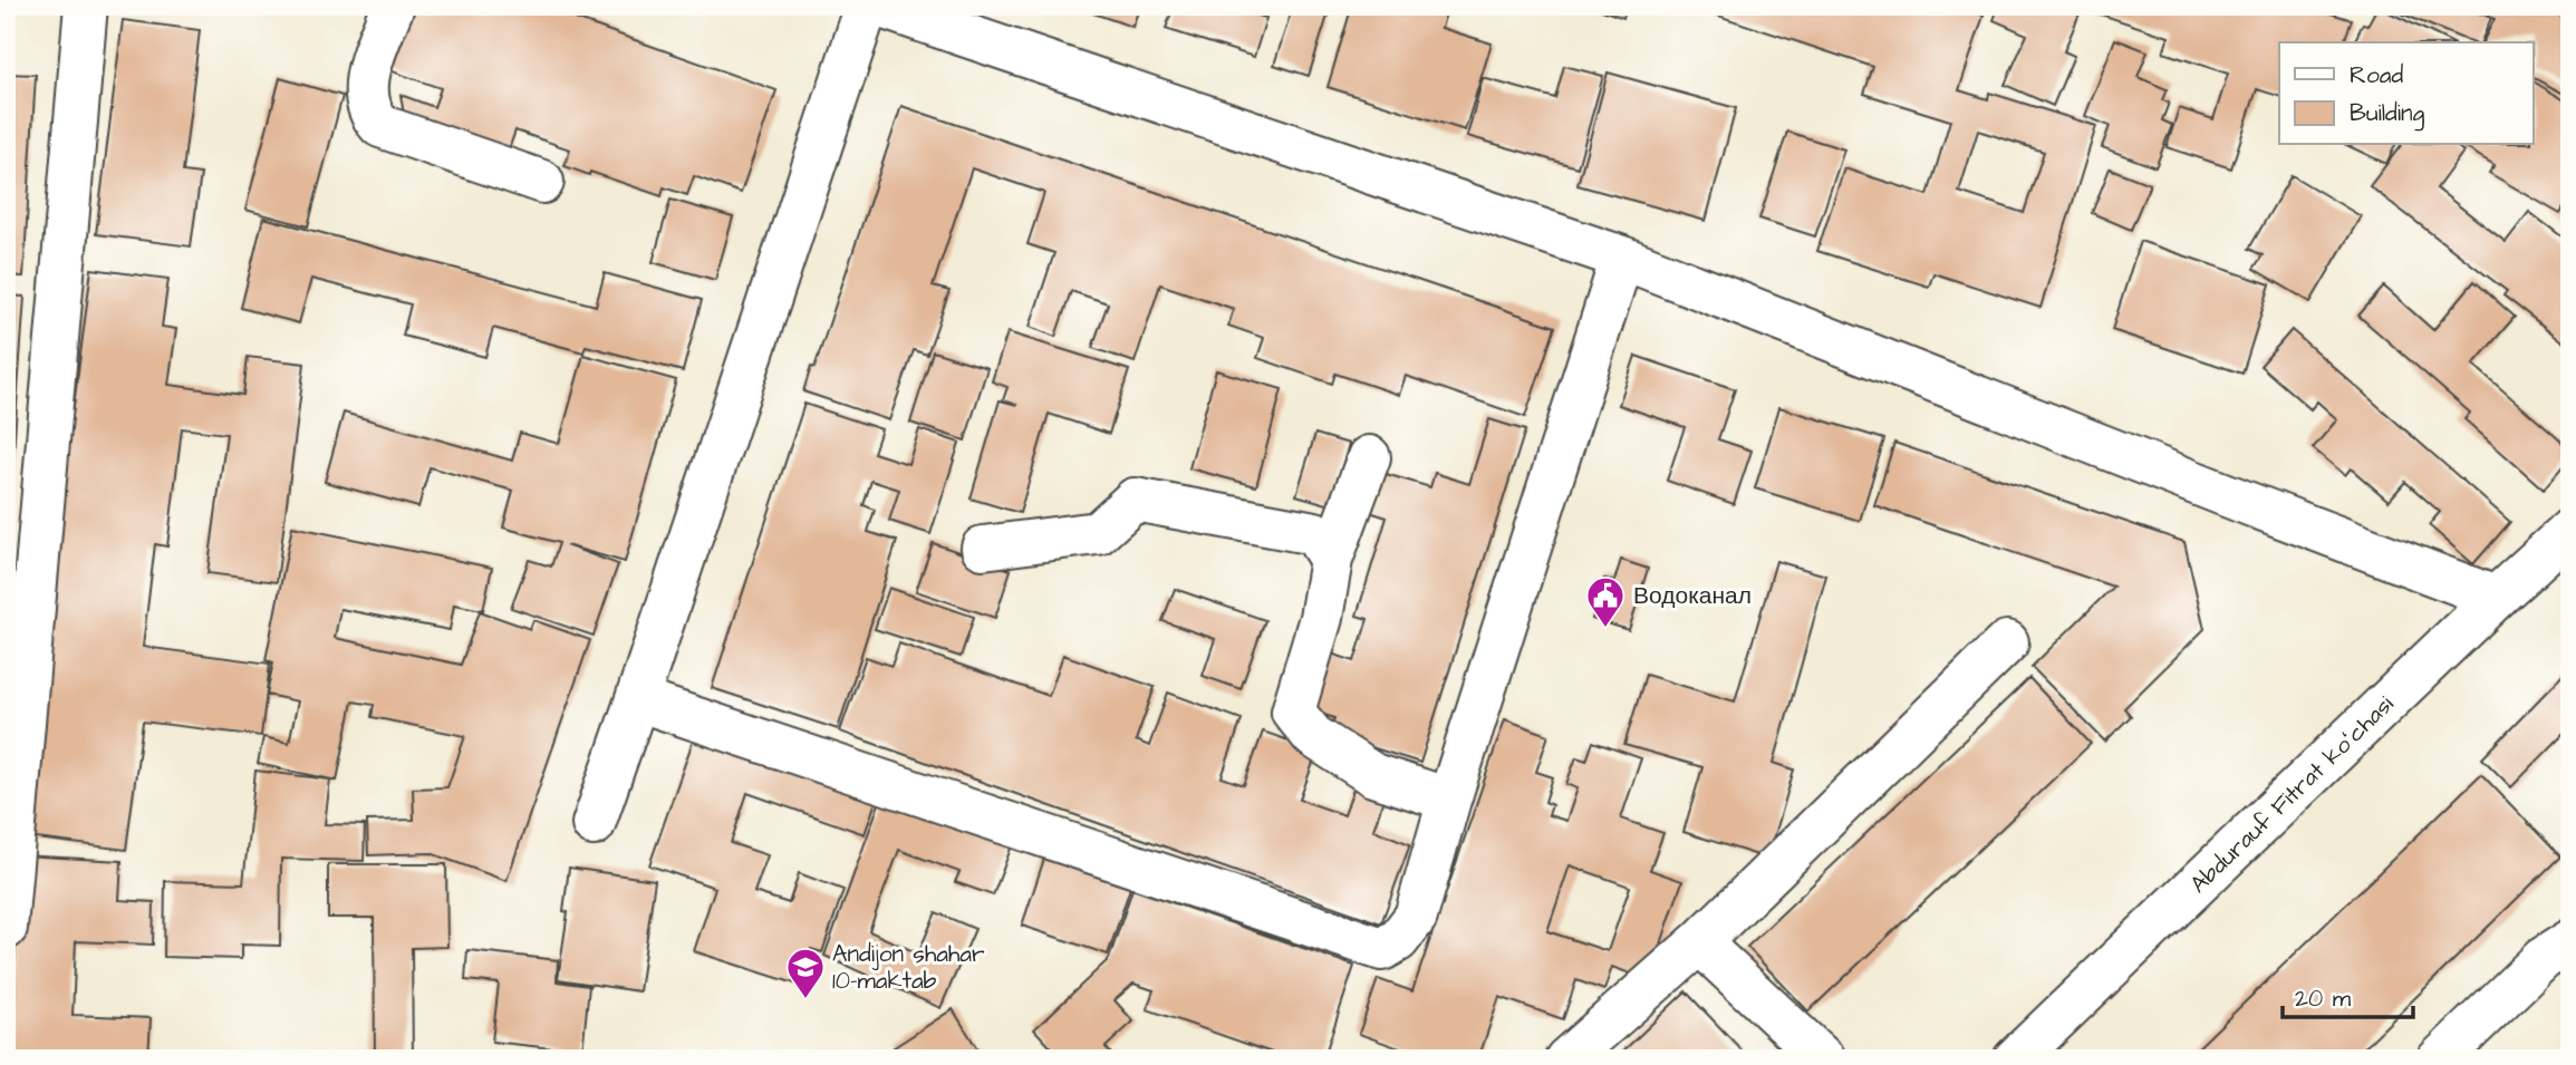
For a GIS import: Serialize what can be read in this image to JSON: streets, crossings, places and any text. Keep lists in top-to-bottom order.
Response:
{
  "streets": {
    "street": ["Abdurauf Fitrat koʻchasi"]
  },
  "places": {
    "public building": ["Водоканал"],
    "school or university": ["Andijon shahar 10-maktab"]
  },
  "legend": ["Road", "Building"],
  "scale_bar": "20 m"
}
